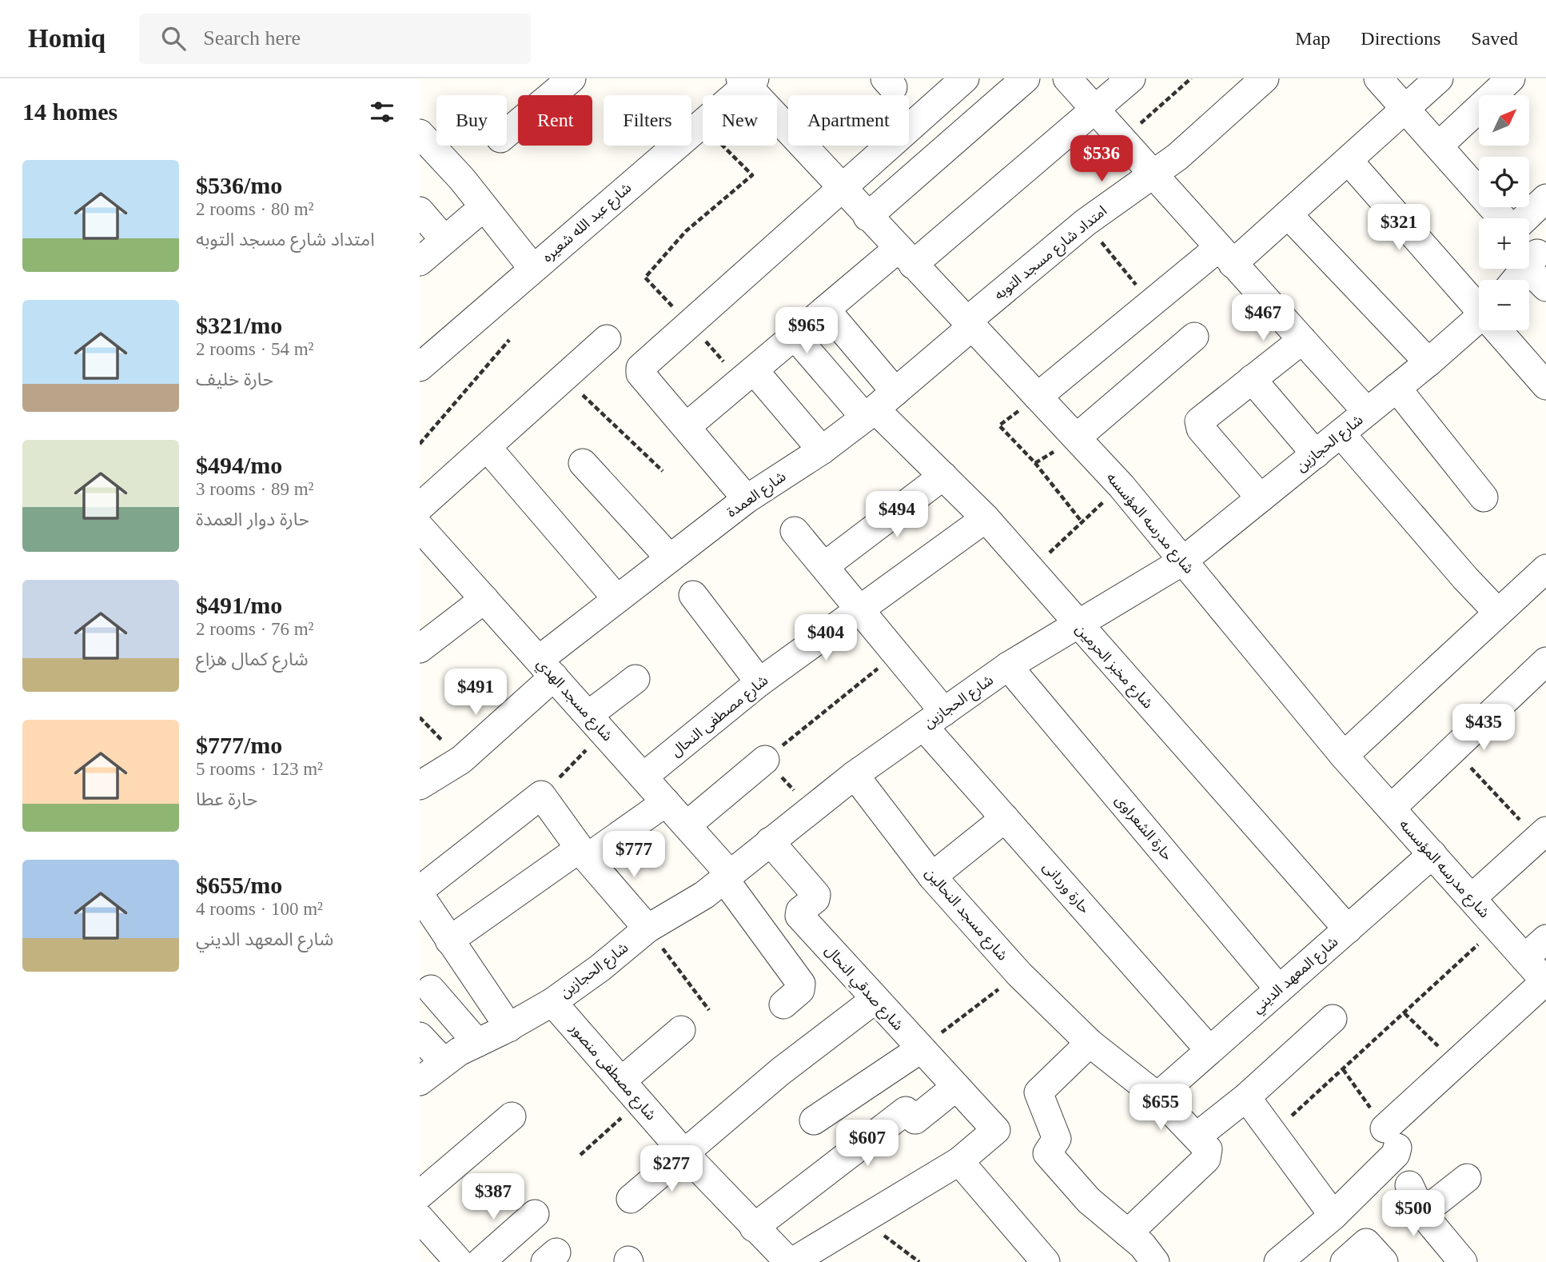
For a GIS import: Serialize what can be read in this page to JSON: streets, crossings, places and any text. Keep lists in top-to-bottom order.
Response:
{
  "streets": {
    "street": [
      "شارع عبد الله شعيره",
      "امتداد شارع مسجد التوبه",
      "شارع الحجازين",
      "شارع العمدة",
      "شارع مدرسه المؤسسه",
      "شارع مخبز الحرمين",
      "شارع مسجد الهدي",
      "شارع مصطفى النحال",
      "حارة الشعراوى",
      "حارة وردانى",
      "شارع مسجد النحالين",
      "شارع المعهد الديني",
      "شارع صدقي النحال",
      "شارع مصطفى منصور"
    ]
  },
  "crossings": [
    ["شارع عبد الله شعيره", "شارع مدرسه المؤسسه"],
    ["امتداد شارع مسجد التوبه", "شارع العمدة"],
    ["امتداد شارع مسجد التوبه", "شارع مدرسه المؤسسه"],
    ["شارع الحجازين", "شارع مدرسه المؤسسه"],
    ["شارع الحجازين", "شارع مخبز الحرمين"],
    ["شارع الحجازين", "شارع مسجد الهدي"],
    ["شارع الحجازين", "حارة الشعراوى"],
    ["شارع الحجازين", "حارة وردانى"],
    ["شارع الحجازين", "شارع مسجد النحالين"],
    ["شارع الحجازين", "شارع صدقي النحال"],
    ["شارع الحجازين", "شارع مصطفى منصور"],
    ["شارع العمدة", "شارع مدرسه المؤسسه"],
    ["شارع العمدة", "شارع مخبز الحرمين"],
    ["شارع العمدة", "شارع مسجد الهدي"],
    ["شارع مدرسه المؤسسه", "شارع المعهد الديني"],
    ["شارع مخبز الحرمين", "شارع مصطفى النحال"],
    ["شارع مخبز الحرمين", "شارع المعهد الديني"],
    ["شارع مسجد الهدي", "شارع مصطفى النحال"],
    ["شارع مصطفى النحال", "حارة وردانى"],
    ["حارة الشعراوى", "شارع المعهد الديني"],
    ["حارة وردانى", "شارع المعهد الديني"],
    ["شارع مسجد النحالين", "شارع المعهد الديني"]
  ],
  "north": "top right",
  "page": {
    "header": "Homiq",
    "search": "Search here",
    "nav": ["Map", "Directions", "Saved"],
    "heading": "14 homes",
    "map_buttons": ["+", "−"],
    "chip": [
      "Buy",
      "Rent",
      "Filters",
      "New",
      "Apartment"
    ],
    "price": [
      "$536",
      "$321",
      "$467",
      "$965",
      "$494",
      "$404",
      "$491",
      "$435",
      "$777",
      "$655",
      "$607",
      "$277",
      "$387",
      "$500"
    ],
    "list": [
      {
        "name": "$536/mo",
        "note": "2 rooms · 80 m² · امتداد شارع مسجد التوبه"
      },
      {
        "name": "$321/mo",
        "note": "2 rooms · 54 m² · حارة خليف"
      },
      {
        "name": "$494/mo",
        "note": "3 rooms · 89 m² · حارة دوار العمدة"
      },
      {
        "name": "$491/mo",
        "note": "2 rooms · 76 m² · شارع كمال هزاع"
      },
      {
        "name": "$777/mo",
        "note": "5 rooms · 123 m² · حارة عطا"
      },
      {
        "name": "$655/mo",
        "note": "4 rooms · 100 m² · شارع المعهد الديني"
      }
    ]
  }
}
